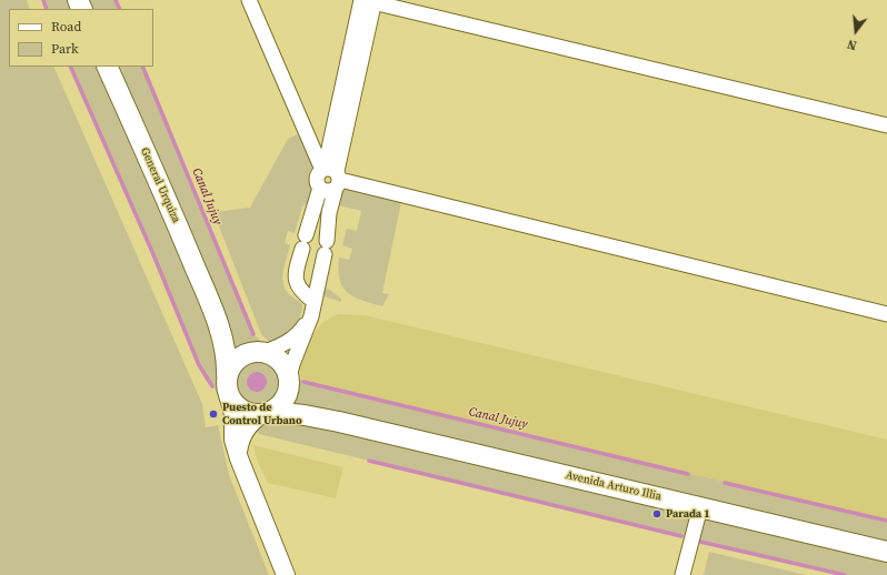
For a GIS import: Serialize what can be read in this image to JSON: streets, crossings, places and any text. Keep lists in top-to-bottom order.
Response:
{
  "streets": {
    "main road": ["General Urquiza", "Avenida Arturo Illia"]
  },
  "crossings": [
    ["General Urquiza", "Avenida Arturo Illia"]
  ],
  "water": ["Canal Jujuy"],
  "places": ["Puesto de Control Urbano", "Parada 1"],
  "legend": ["Road", "Park"],
  "north": "bottom"
}
